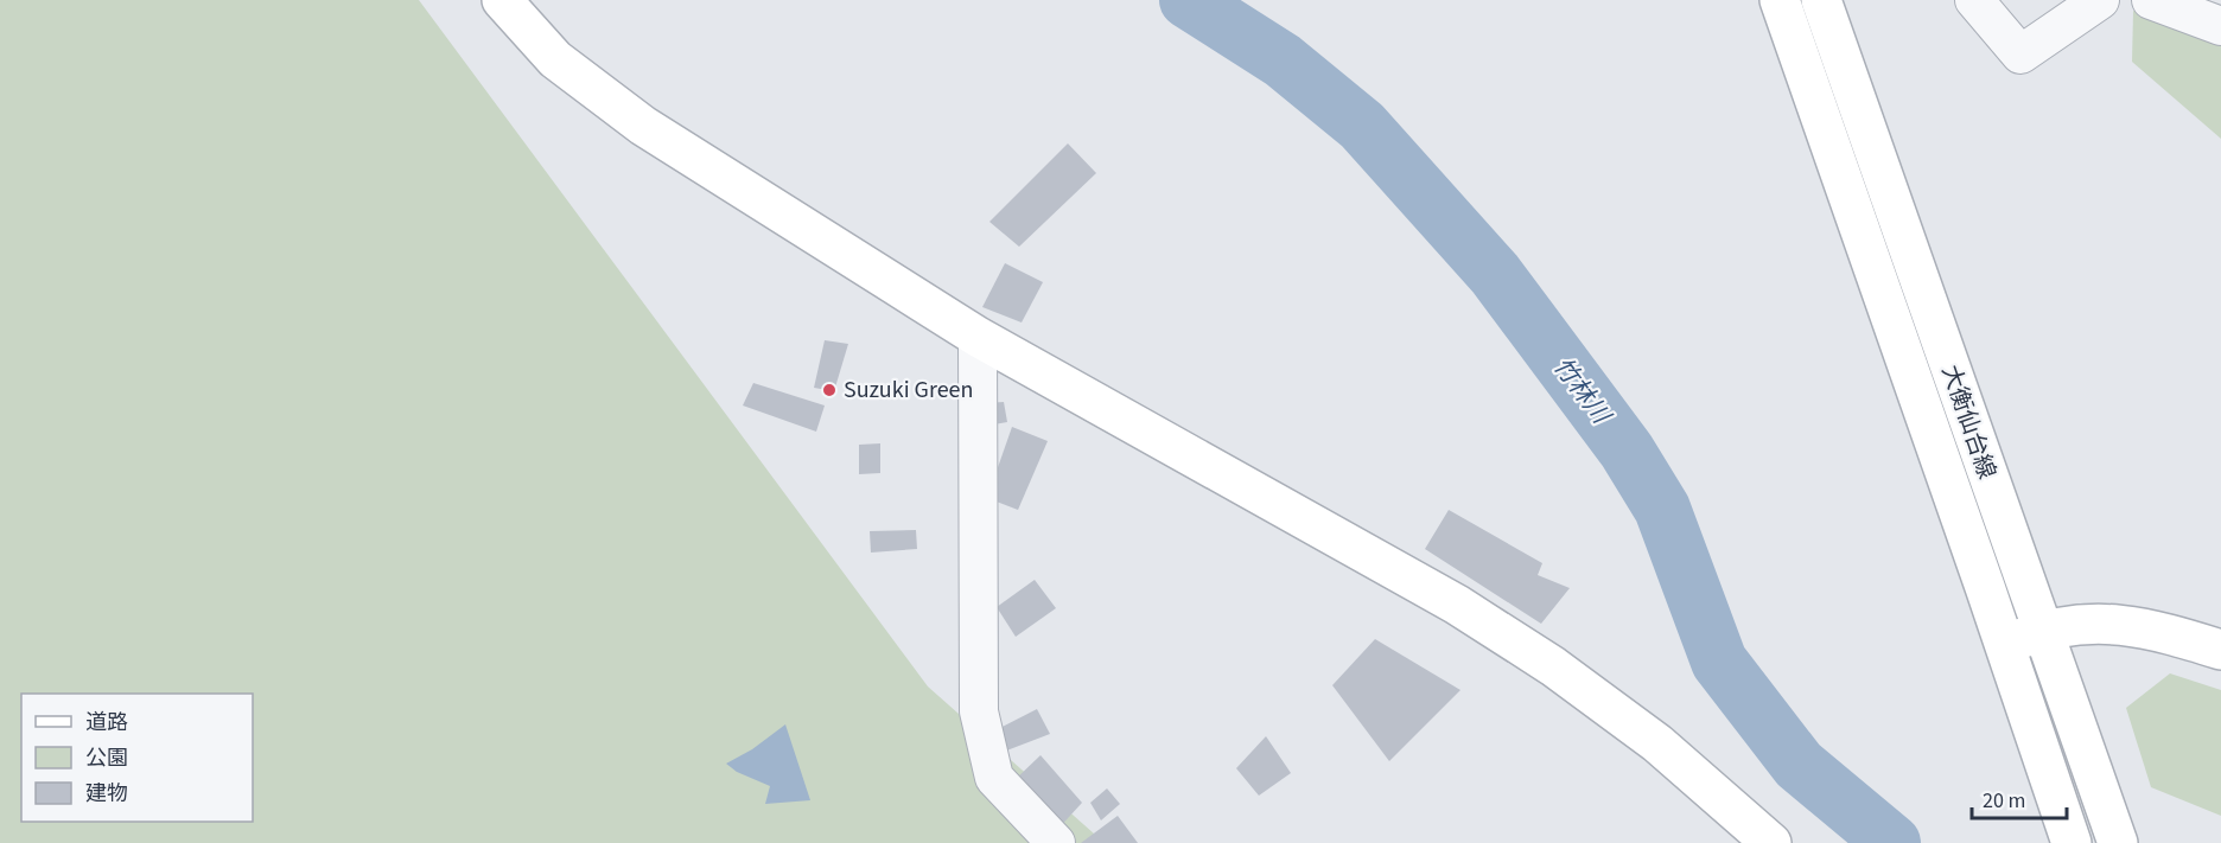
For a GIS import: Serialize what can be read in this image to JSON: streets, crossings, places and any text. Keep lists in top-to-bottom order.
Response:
{
  "streets": {
    "main road": ["大衡仙台線"]
  },
  "water": ["竹林川"],
  "places": ["Suzuki Green"],
  "legend": ["道路", "公園", "建物"],
  "scale_bar": "20 m"
}
